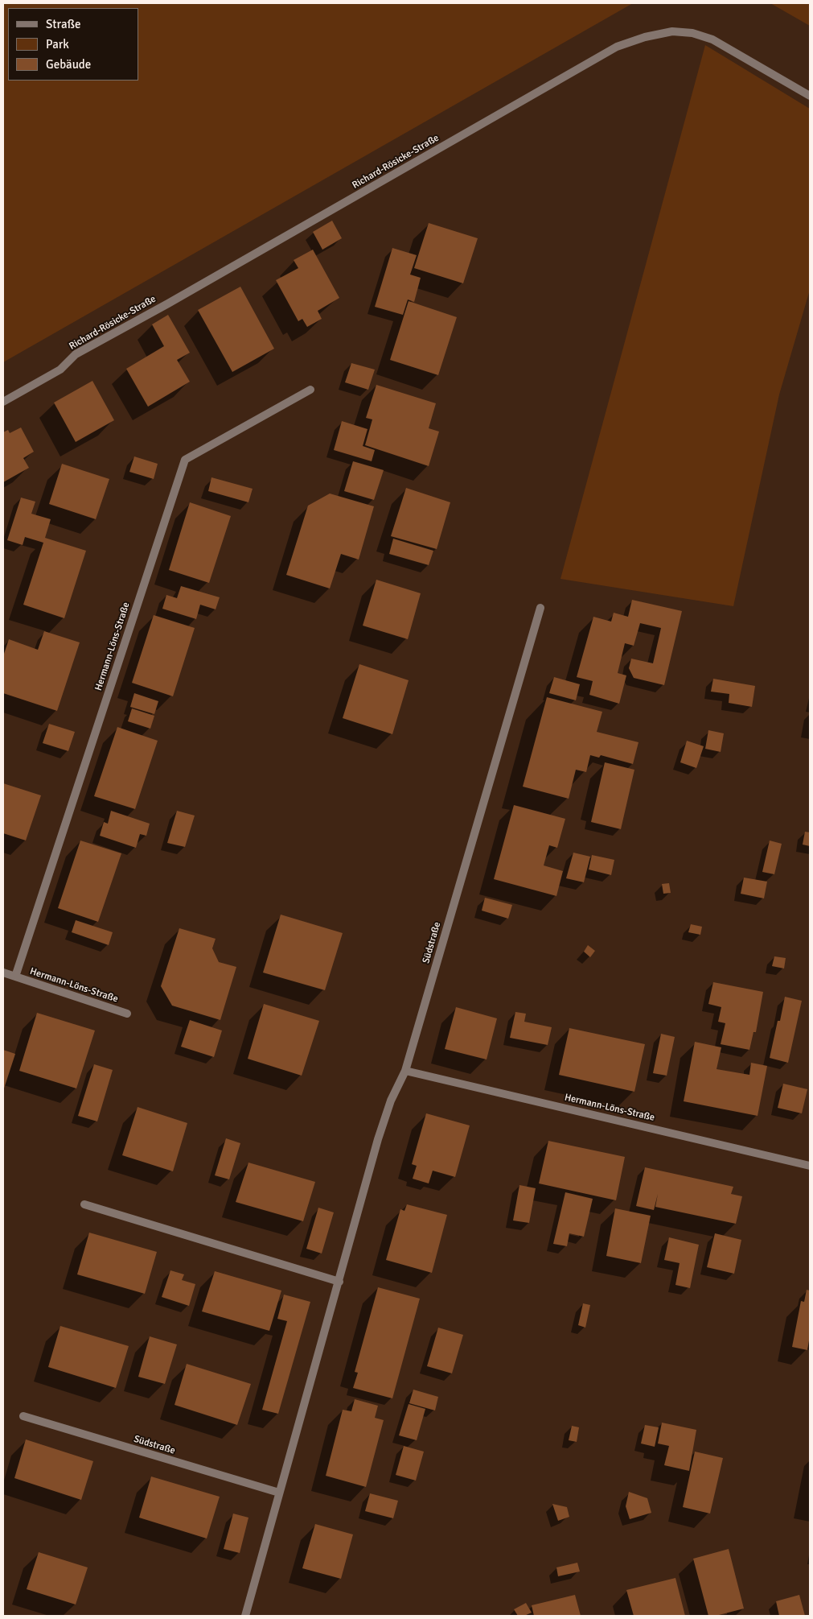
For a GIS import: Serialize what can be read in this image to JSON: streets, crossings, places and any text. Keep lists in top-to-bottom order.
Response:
{
  "streets": {
    "street": ["Richard-Rösicke-Straße", "Hermann-Löns-Straße", "Südstraße"]
  },
  "crossings": [
    ["Hermann-Löns-Straße", "Südstraße"]
  ],
  "legend": ["Straße", "Park", "Gebäude"]
}
